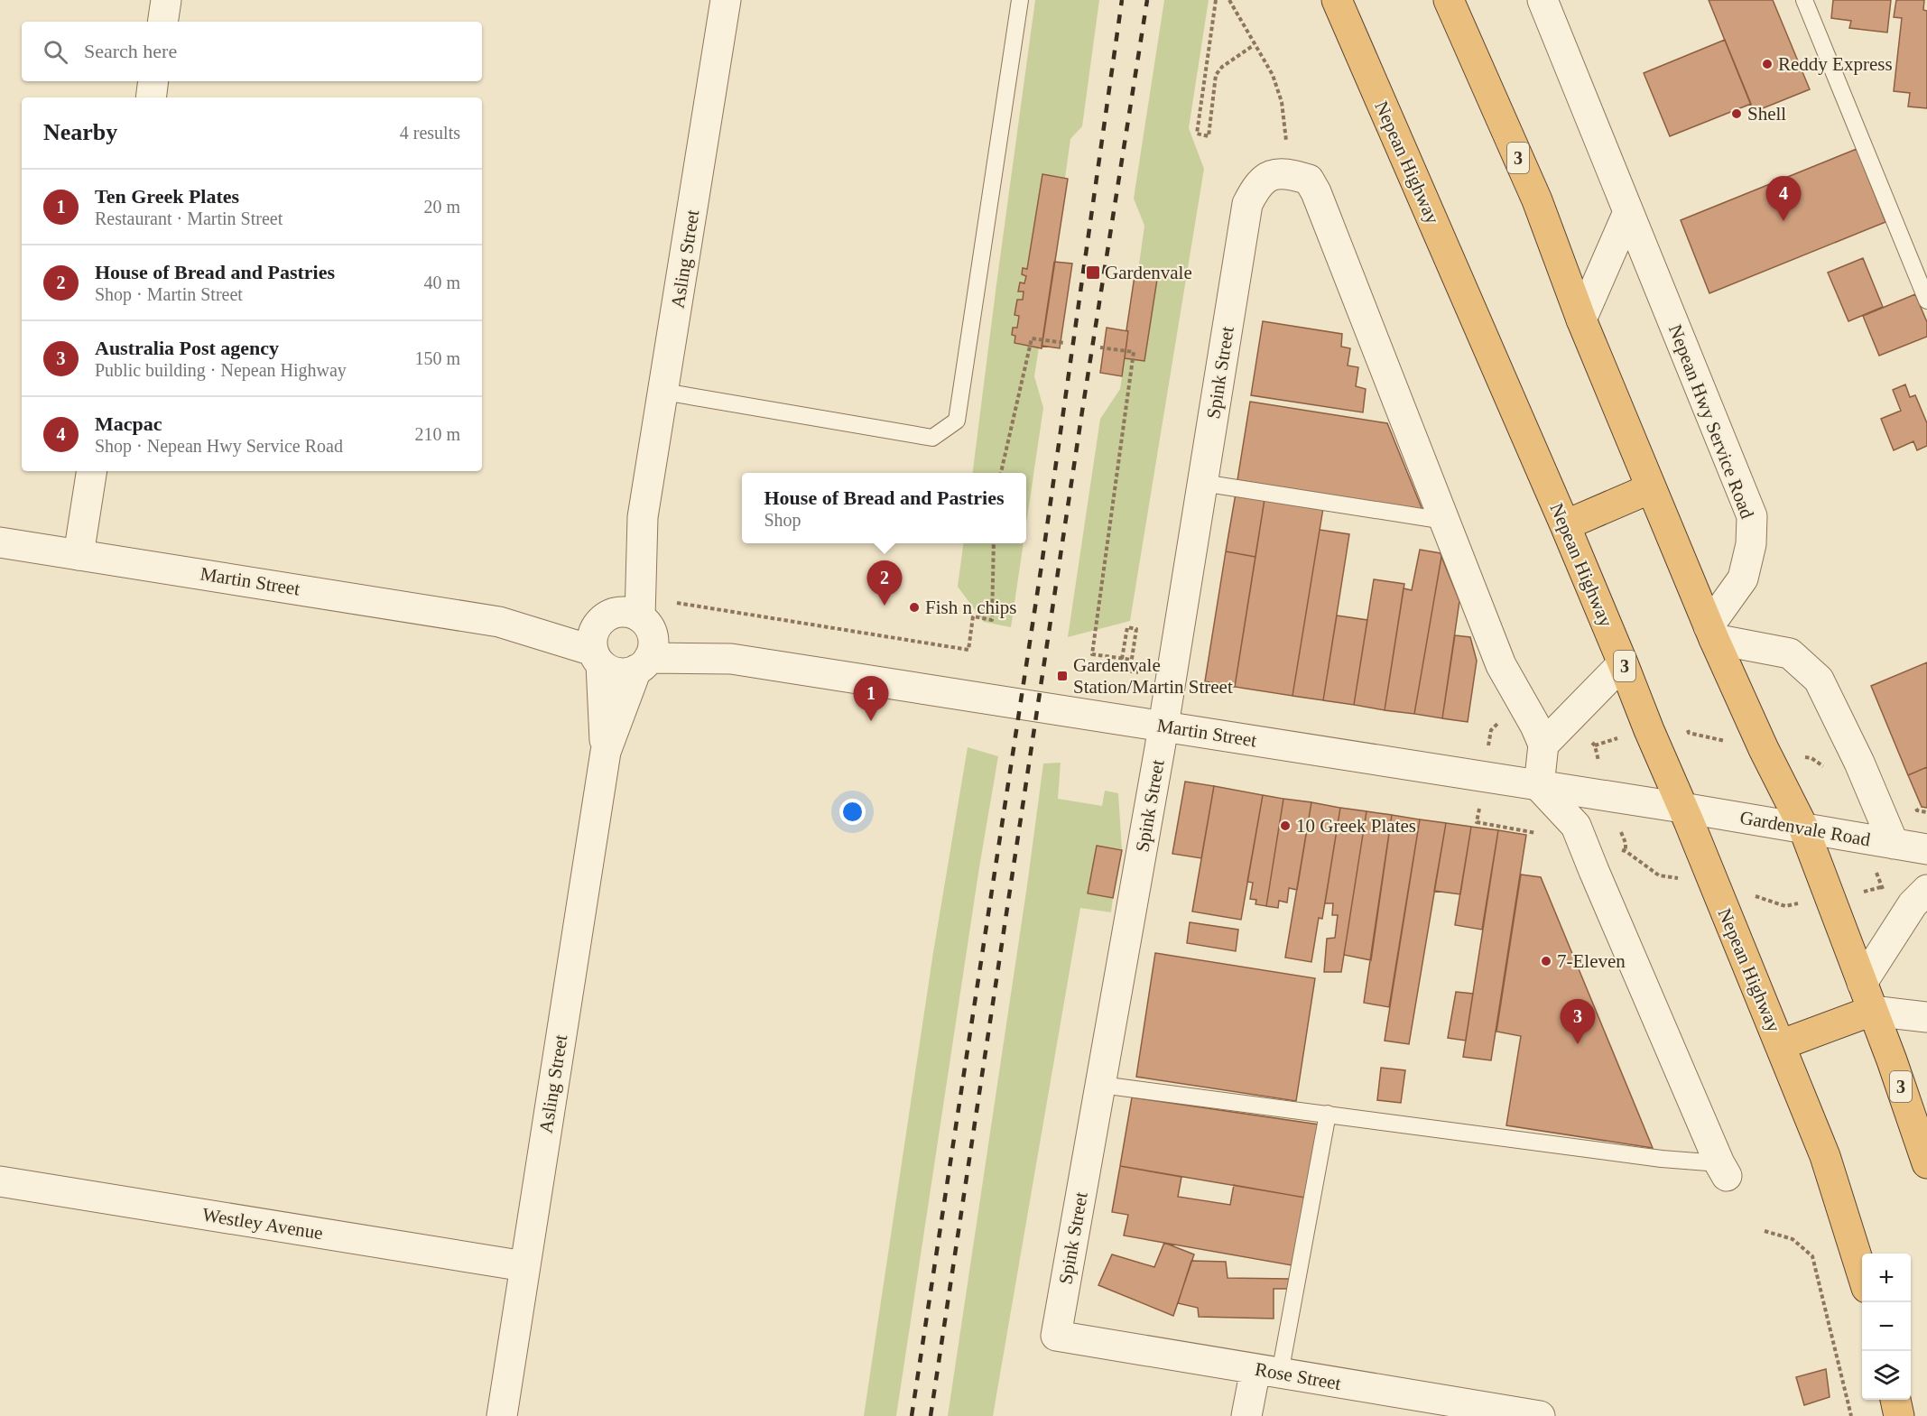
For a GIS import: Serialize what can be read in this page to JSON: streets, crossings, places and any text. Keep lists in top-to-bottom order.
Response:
{
  "streets": {
    "highway": ["3", "Nepean Highway"],
    "street": [
      "Asling Street",
      "Spink Street",
      "Nepean Hwy Service Road",
      "Martin Street",
      "Gardenvale Road",
      "Westley Avenue",
      "Rose Street"
    ]
  },
  "crossings": [
    ["3", "Nepean Hwy Service Road"],
    ["3", "Gardenvale Road"],
    ["Nepean Highway", "Martin Street"],
    ["Nepean Highway", "Gardenvale Road"],
    ["Asling Street", "Martin Street"],
    ["Asling Street", "Westley Avenue"],
    ["Spink Street", "Martin Street"],
    ["Spink Street", "Rose Street"],
    ["Martin Street", "Gardenvale Road"]
  ],
  "places": {
    "other": [
      "Reddy Express",
      "Shell",
      "Fish n chips",
      "10 Greek Plates",
      "7-Eleven"
    ],
    "transit": ["Gardenvale", "Gardenvale Station/Martin Street"]
  },
  "page": {
    "search": "Search here",
    "heading": ["Nearby", "4 results"],
    "list": [
      {
        "mark": "1",
        "name": "Ten Greek Plates",
        "note": "Restaurant · Martin Street",
        "value": "20 m"
      },
      {
        "mark": "2",
        "name": "House of Bread and Pastries",
        "note": "Shop · Martin Street",
        "value": "40 m"
      },
      {
        "mark": "3",
        "name": "Australia Post agency",
        "note": "Public building · Nepean Highway",
        "value": "150 m"
      },
      {
        "mark": "4",
        "name": "Macpac",
        "note": "Shop · Nepean Hwy Service Road",
        "value": "210 m"
      }
    ],
    "pins": [
      "4",
      "2",
      "1",
      "3"
    ],
    "popup": ["House of Bread and Pastries", "Shop"],
    "map_buttons": ["+", "−"]
  }
}
